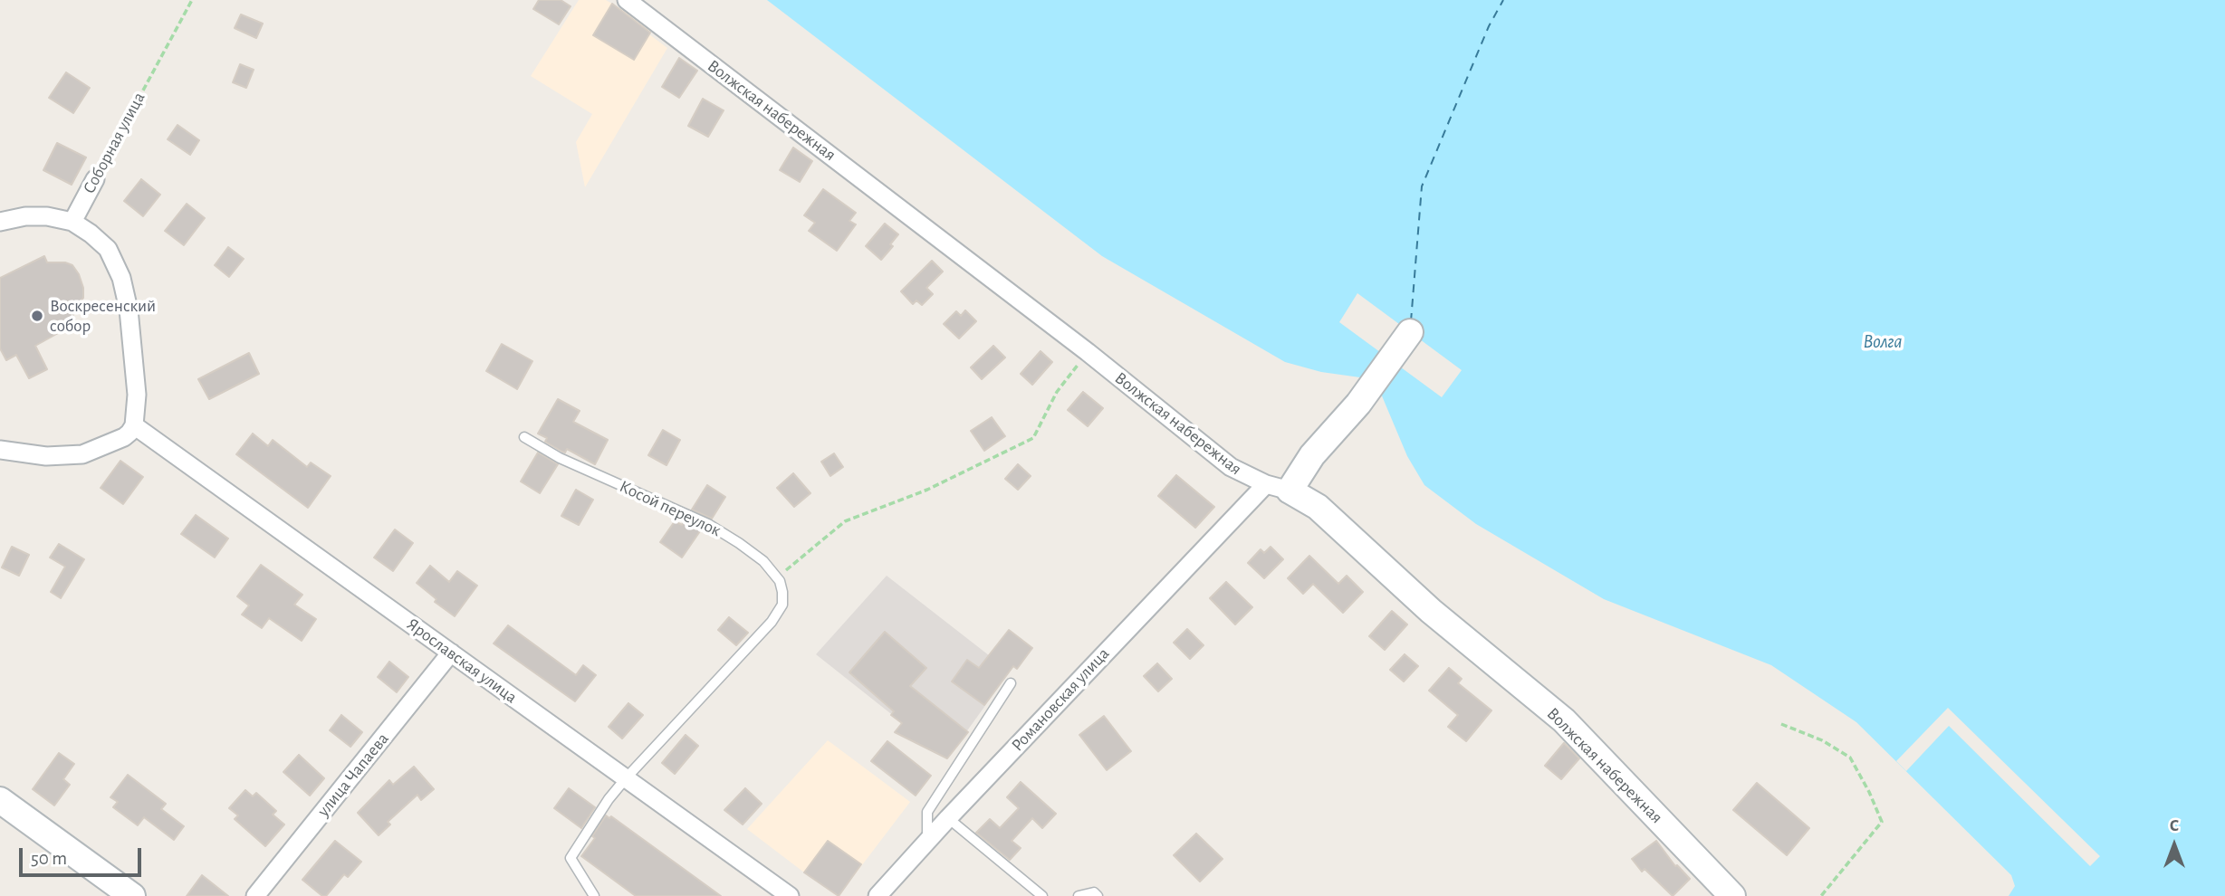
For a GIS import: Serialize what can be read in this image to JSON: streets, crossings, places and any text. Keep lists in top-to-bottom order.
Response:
{
  "streets": {
    "street": [
      "Волжская набережная",
      "Соборная улица",
      "Ярославская улица",
      "Романовская улица",
      "улица Чапаева"
    ],
    "lane": ["Косой переулок"]
  },
  "crossings": [
    ["Волжская набережная", "Романовская улица"],
    ["Ярославская улица", "улица Чапаева"]
  ],
  "water": ["Волга"],
  "places": ["Воскресенский собор"],
  "scale_bar": "50 m",
  "north": "top"
}
